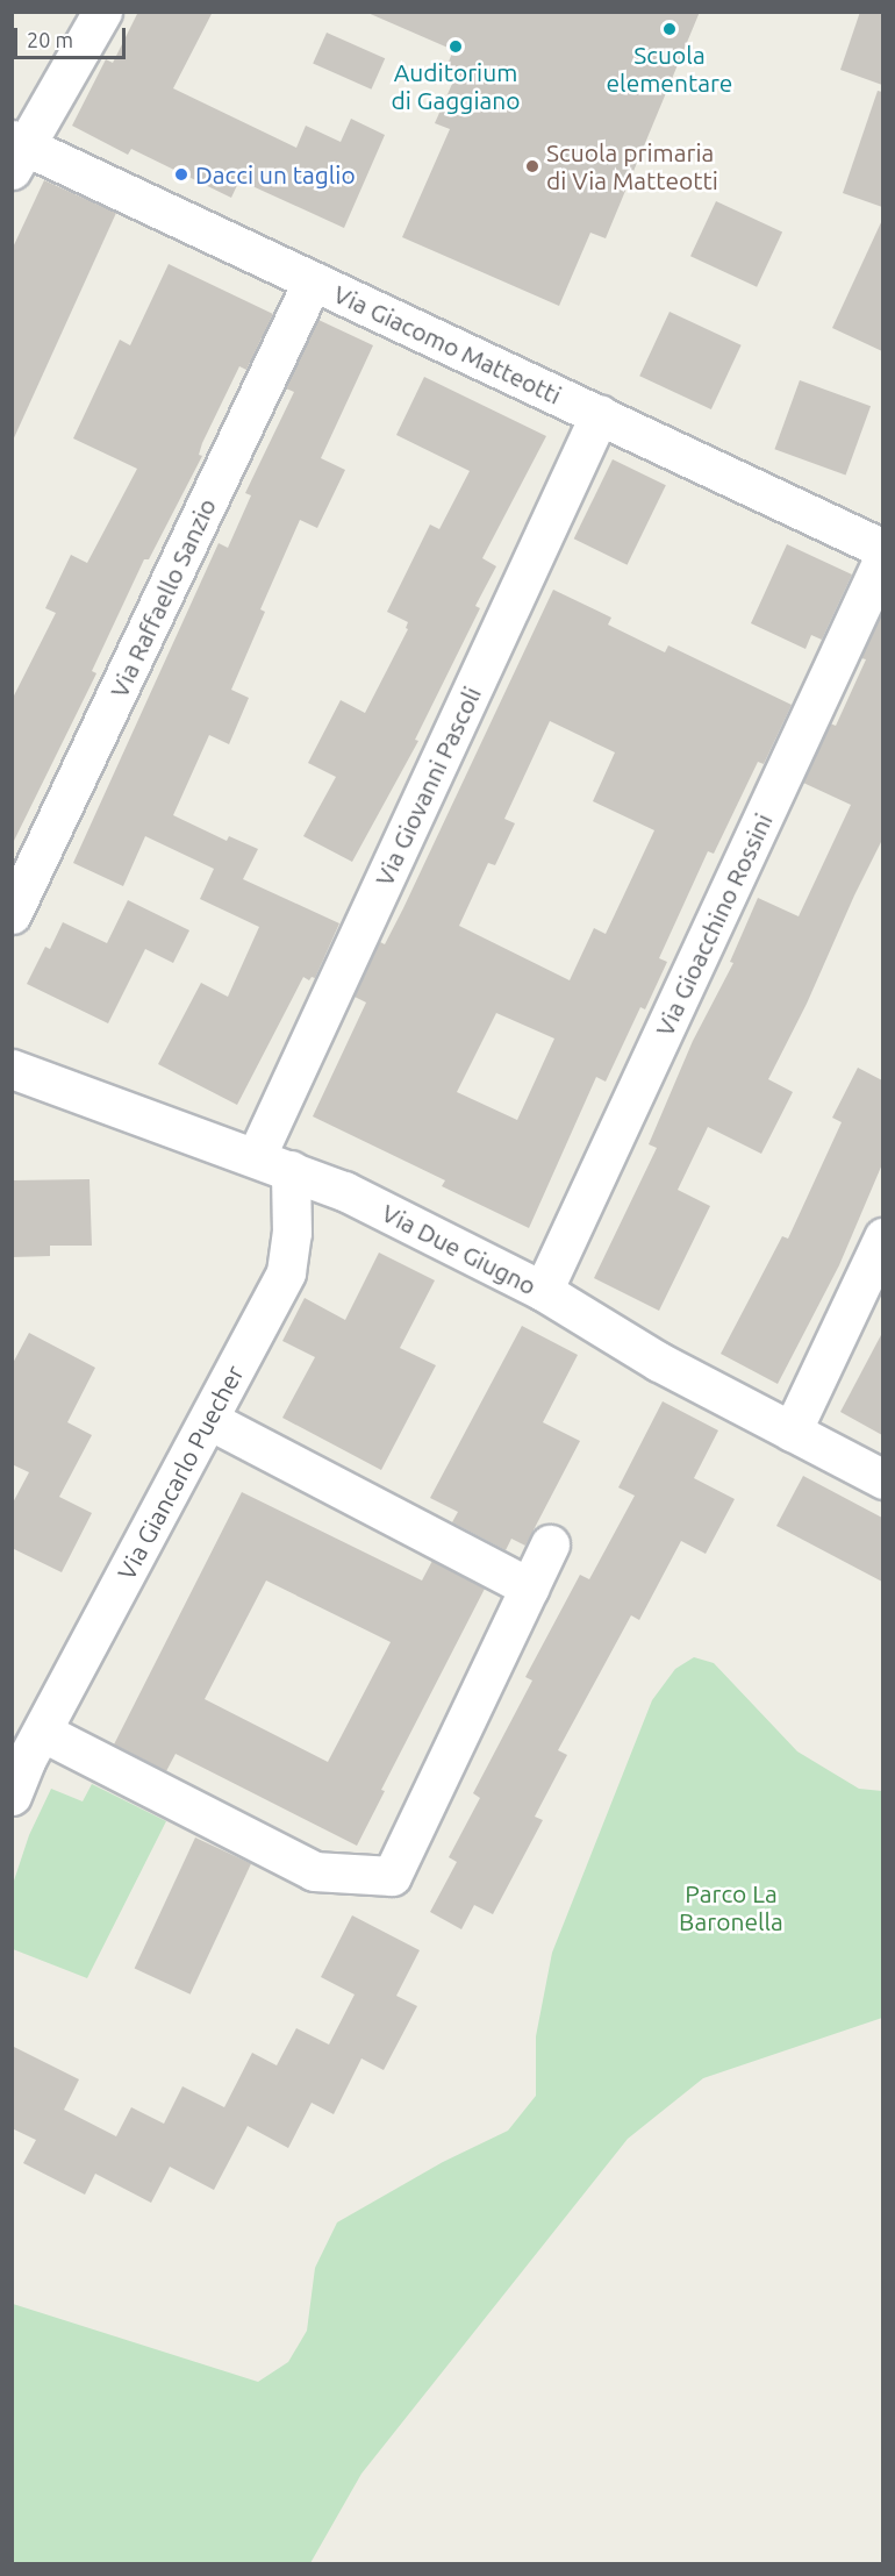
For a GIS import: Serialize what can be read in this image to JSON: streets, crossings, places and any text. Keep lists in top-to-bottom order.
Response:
{
  "streets": {
    "street": [
      "Via Giacomo Matteotti",
      "Via Raffaello Sanzio",
      "Via Giovanni Pascoli",
      "Via Gioacchino Rossini",
      "Via Due Giugno",
      "Via Giancarlo Puecher"
    ]
  },
  "crossings": [
    ["Via Giacomo Matteotti", "Via Raffaello Sanzio"],
    ["Via Giacomo Matteotti", "Via Giovanni Pascoli"],
    ["Via Giovanni Pascoli", "Via Due Giugno"],
    ["Via Gioacchino Rossini", "Via Due Giugno"],
    ["Via Due Giugno", "Via Giancarlo Puecher"]
  ],
  "parks": ["Parco La Baronella"],
  "places": [
    "Scuola elementare",
    "Auditorium di Gaggiano",
    "Scuola primaria di Via Matteotti",
    "Dacci un taglio"
  ],
  "scale_bar": "20 m"
}
